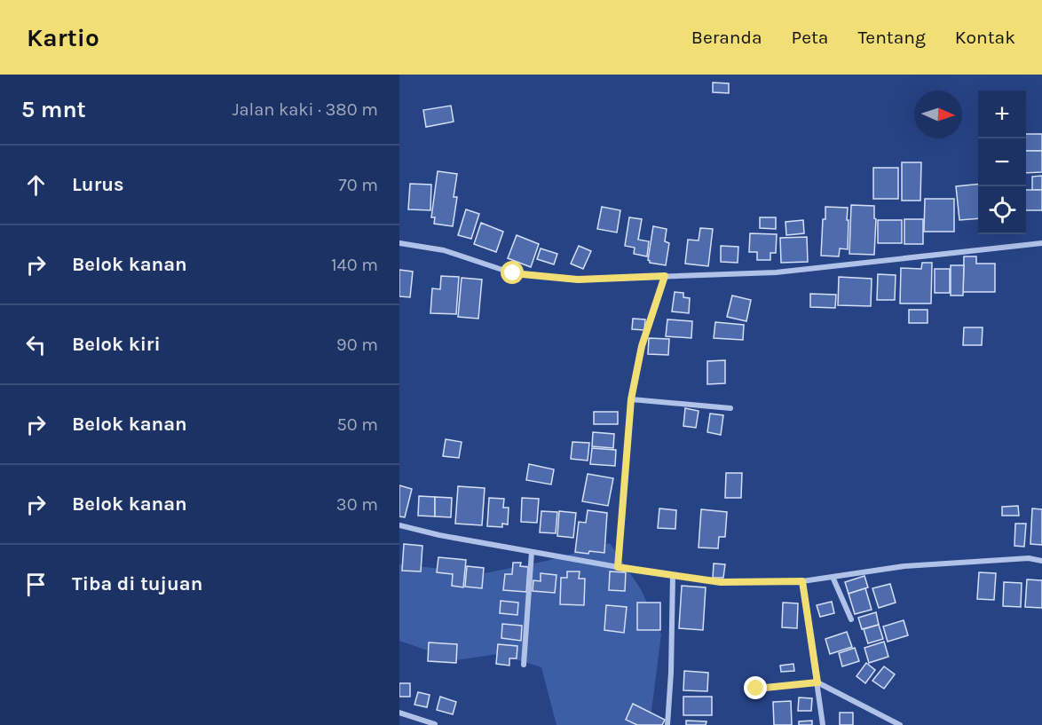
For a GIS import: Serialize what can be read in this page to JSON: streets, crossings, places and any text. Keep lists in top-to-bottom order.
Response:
{
  "north": "right",
  "page": {
    "header": "Kartio",
    "nav": [
      "Beranda",
      "Peta",
      "Tentang",
      "Kontak"
    ],
    "heading": ["5 mnt", "Jalan kaki · 380 m"],
    "map_buttons": ["+", "−"],
    "list": [
      ["Lurus", "70 m"],
      ["Belok kanan", "140 m"],
      ["Belok kiri", "90 m"],
      ["Belok kanan", "50 m"],
      ["Belok kanan", "30 m"],
      "Tiba di tujuan"
    ]
  }
}
